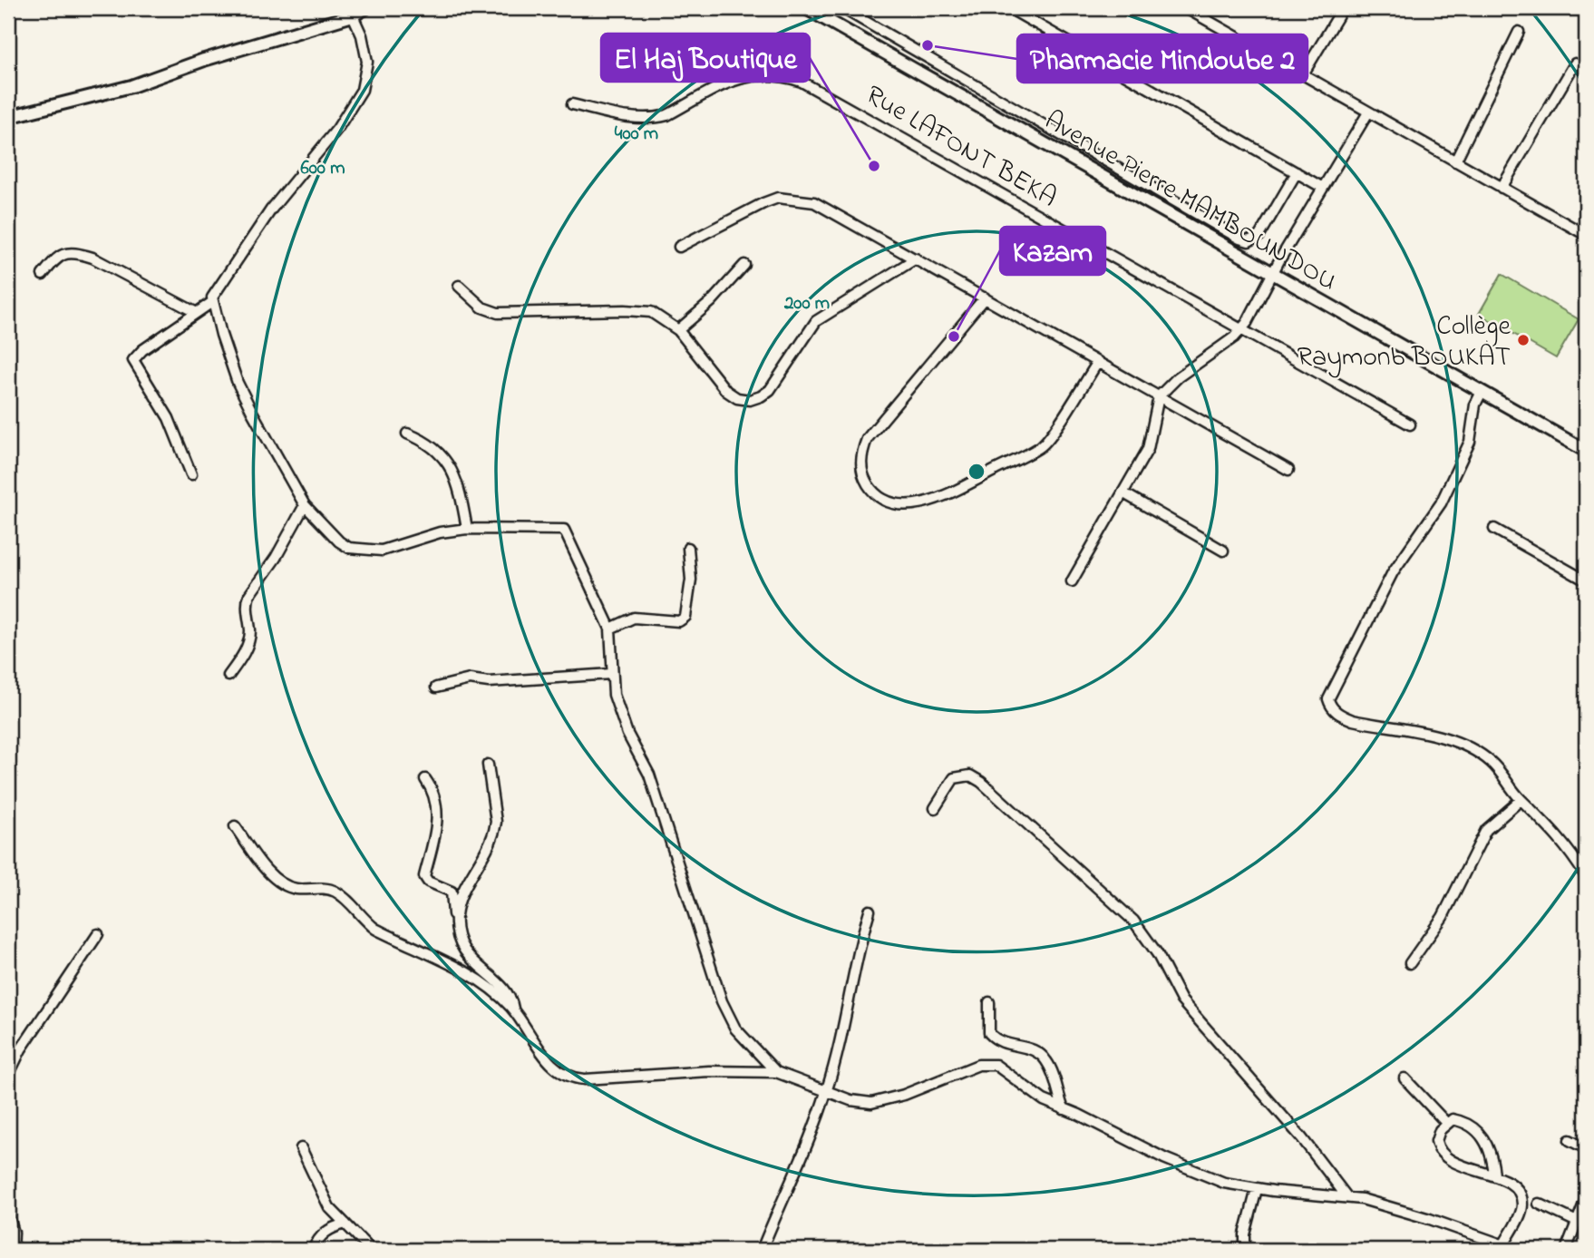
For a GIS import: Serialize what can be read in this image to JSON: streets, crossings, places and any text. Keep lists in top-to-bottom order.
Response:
{
  "streets": {
    "street": ["Rue LAFONT BEKA", "Avenue Pierre MAMBOUNDOU"]
  },
  "places": [
    "Pharmacie Mindoube 2",
    "El Haj Boutique",
    "Kazam",
    "Collège Raymonb BOUKAT"
  ],
  "rings": ["400 m", "600 m", "200 m"]
}
